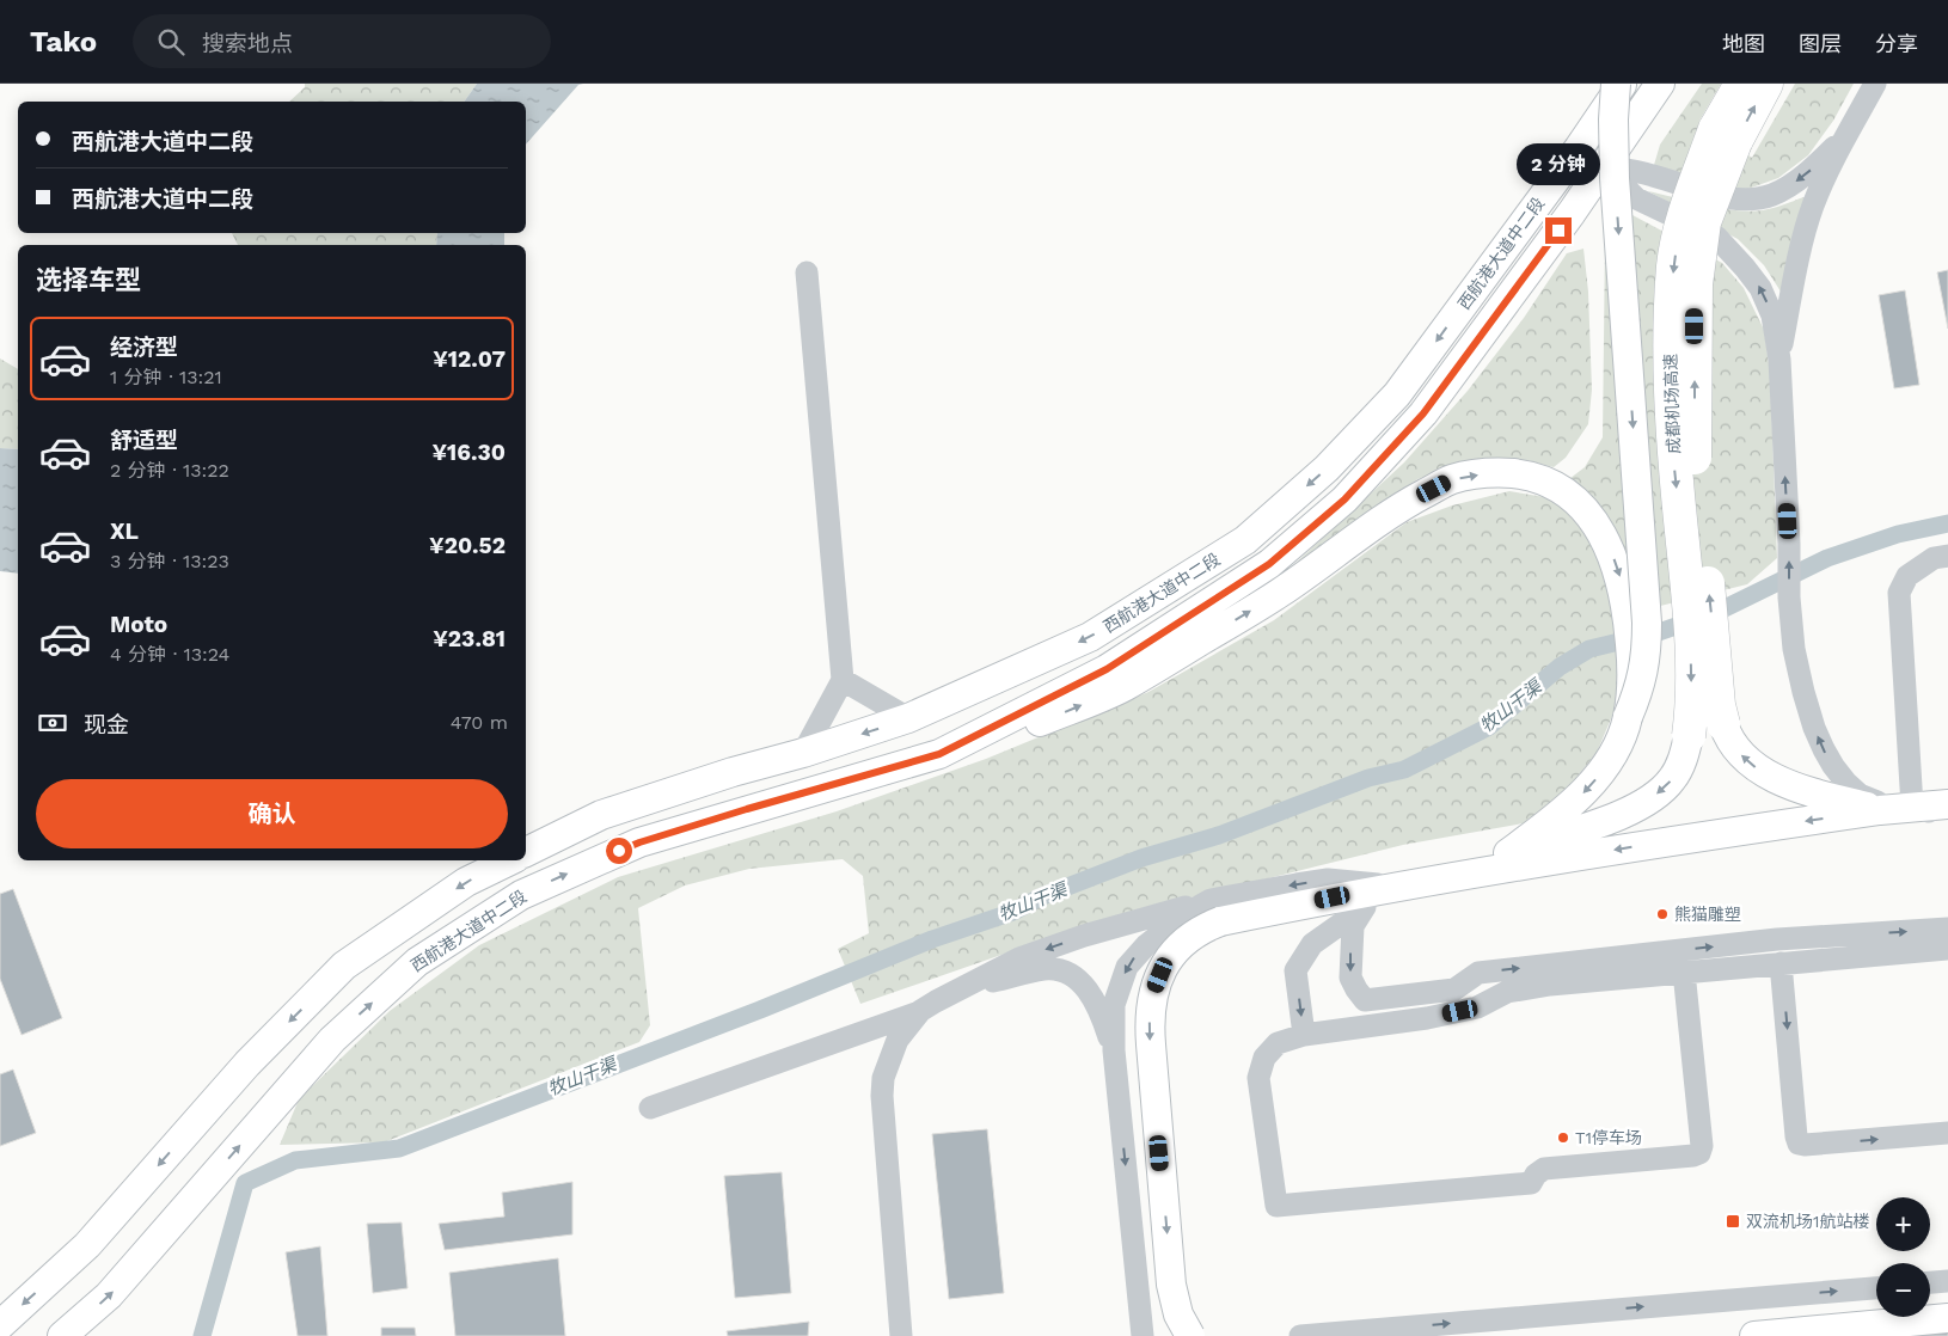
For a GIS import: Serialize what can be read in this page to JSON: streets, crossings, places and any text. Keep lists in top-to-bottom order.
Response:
{
  "streets": {
    "highway": ["成都机场高速"],
    "main road": ["西航港大道中二段"]
  },
  "water": ["牧山干渠"],
  "places": {
    "other": ["熊猫雕塑", "T1停车场"],
    "transit": ["双流机场1航站楼"]
  },
  "page": {
    "header": "Tako",
    "search": "搜索地点",
    "nav": ["地图", "图层", "分享"],
    "banner": ["西航港大道中二段", "西航港大道中二段"],
    "bubble": "2 分钟",
    "heading": "选择车型",
    "list": [
      {
        "name": "经济型",
        "note": "1 分钟 · 13:21",
        "value": "¥12.07"
      },
      {
        "name": "舒适型",
        "note": "2 分钟 · 13:22",
        "value": "¥16.30"
      },
      {
        "name": "XL",
        "note": "3 分钟 · 13:23",
        "value": "¥20.52"
      },
      {
        "name": "Moto",
        "note": "4 分钟 · 13:24",
        "value": "¥23.81"
      }
    ],
    "pay": ["现金", "470 m"],
    "buttons": "确认",
    "map_buttons": ["+", "−"]
  }
}
